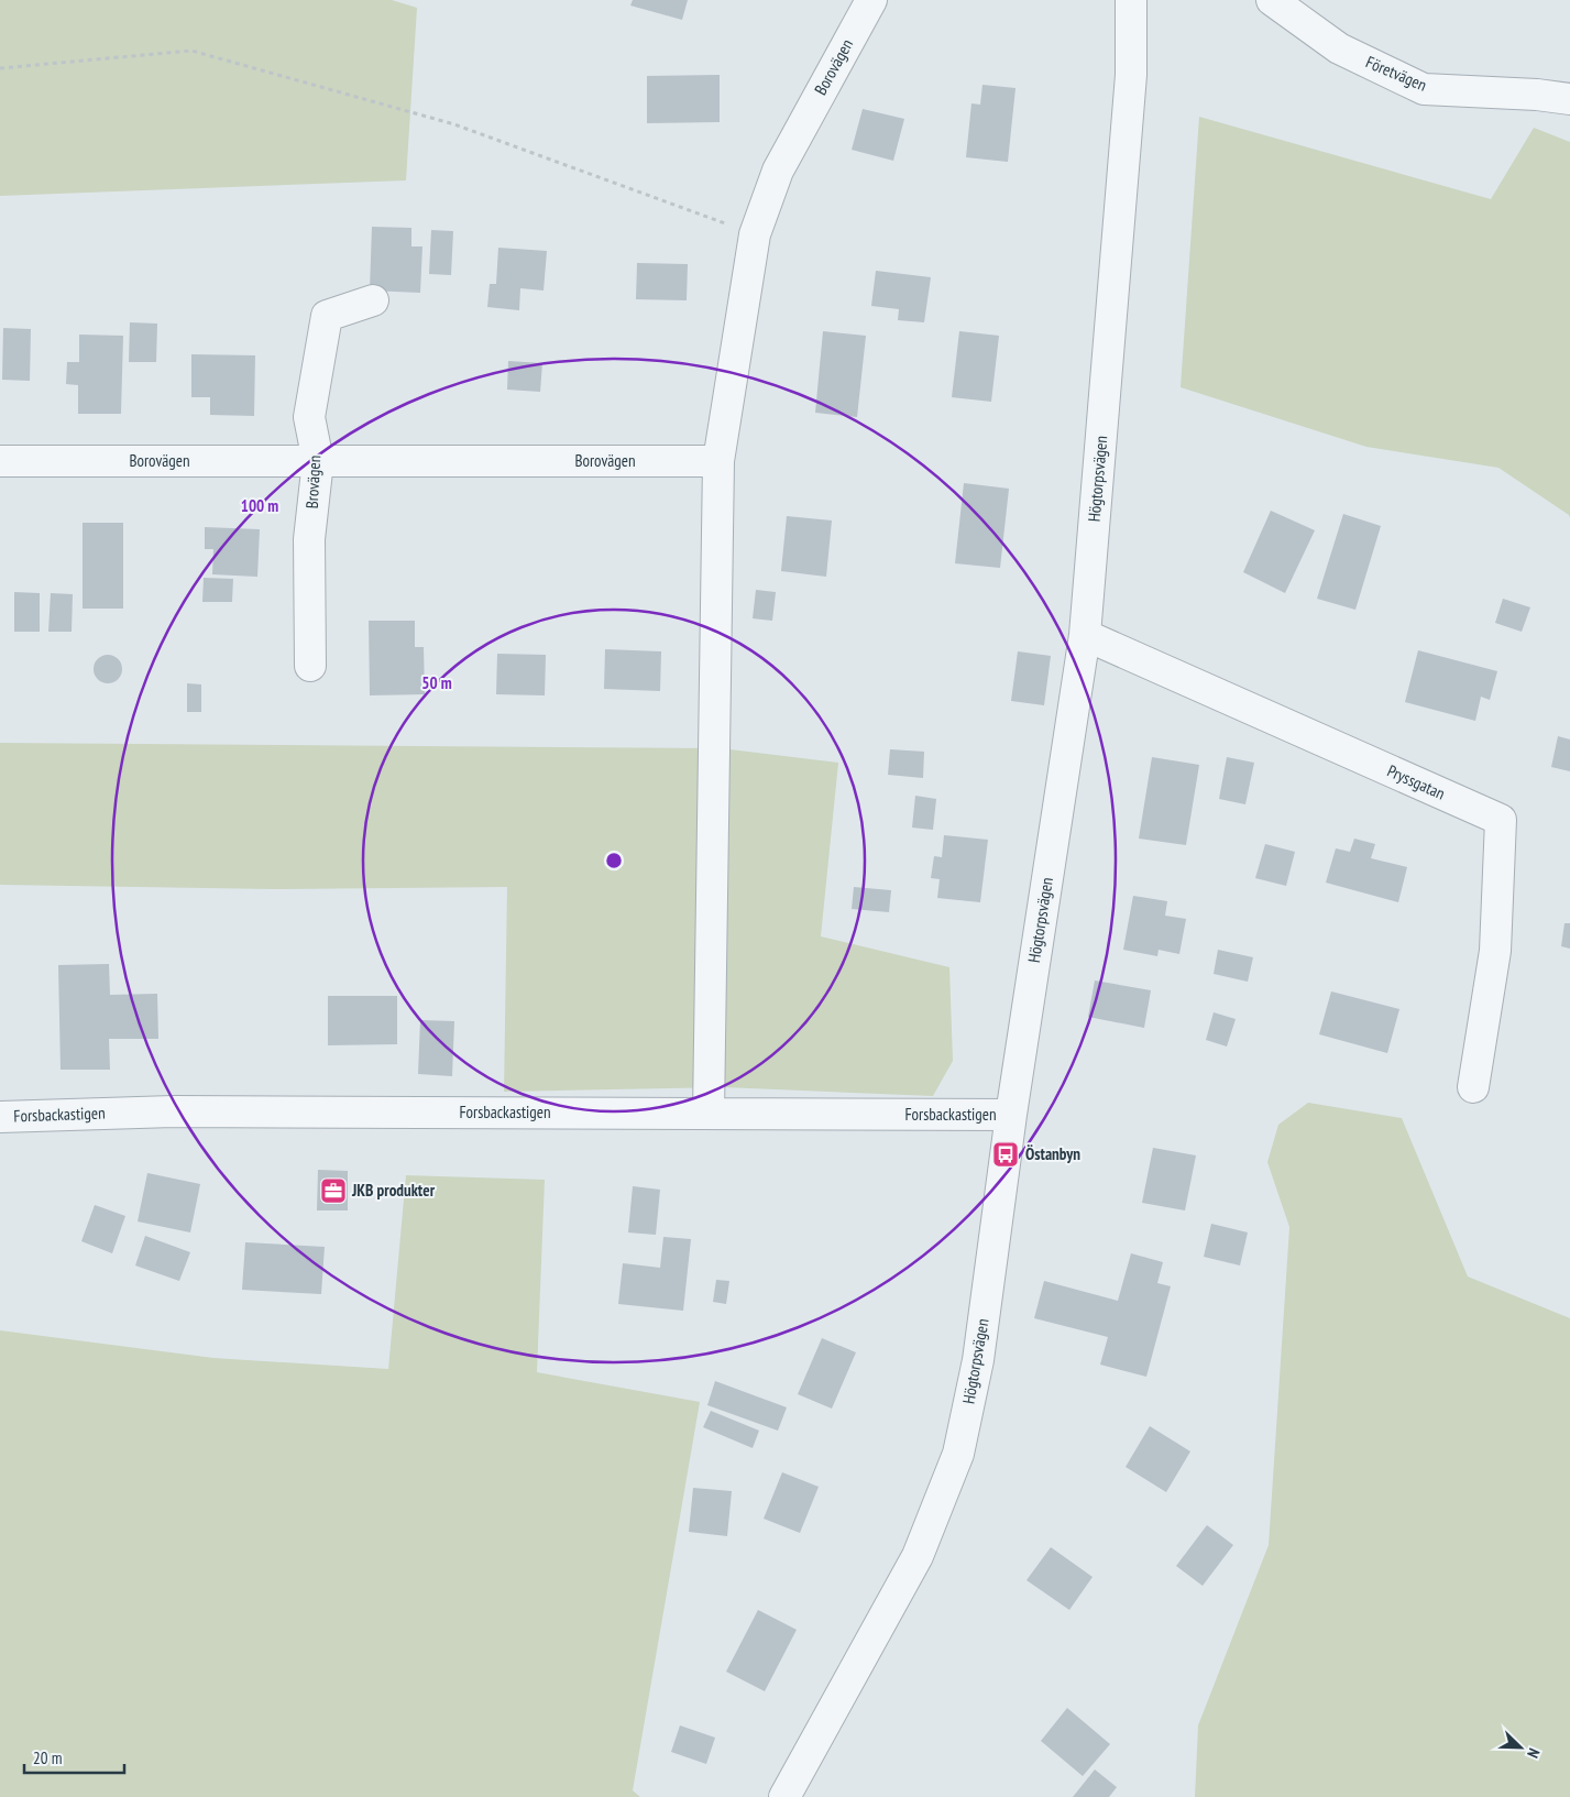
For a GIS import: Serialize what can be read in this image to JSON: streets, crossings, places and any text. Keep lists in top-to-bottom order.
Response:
{
  "streets": {
    "street": [
      "Borovägen",
      "Företvägen",
      "Högtorpsvägen",
      "Brovägen",
      "Pryssgatan",
      "Forsbackastigen"
    ]
  },
  "crossings": [
    ["Borovägen", "Brovägen"],
    ["Högtorpsvägen", "Pryssgatan"],
    ["Högtorpsvägen", "Forsbackastigen"]
  ],
  "places": {
    "bus stop": ["Östanbyn"],
    "office": ["JKB produkter"]
  },
  "scale_bar": "20 m",
  "north": "bottom right",
  "rings": ["100 m", "50 m"]
}
